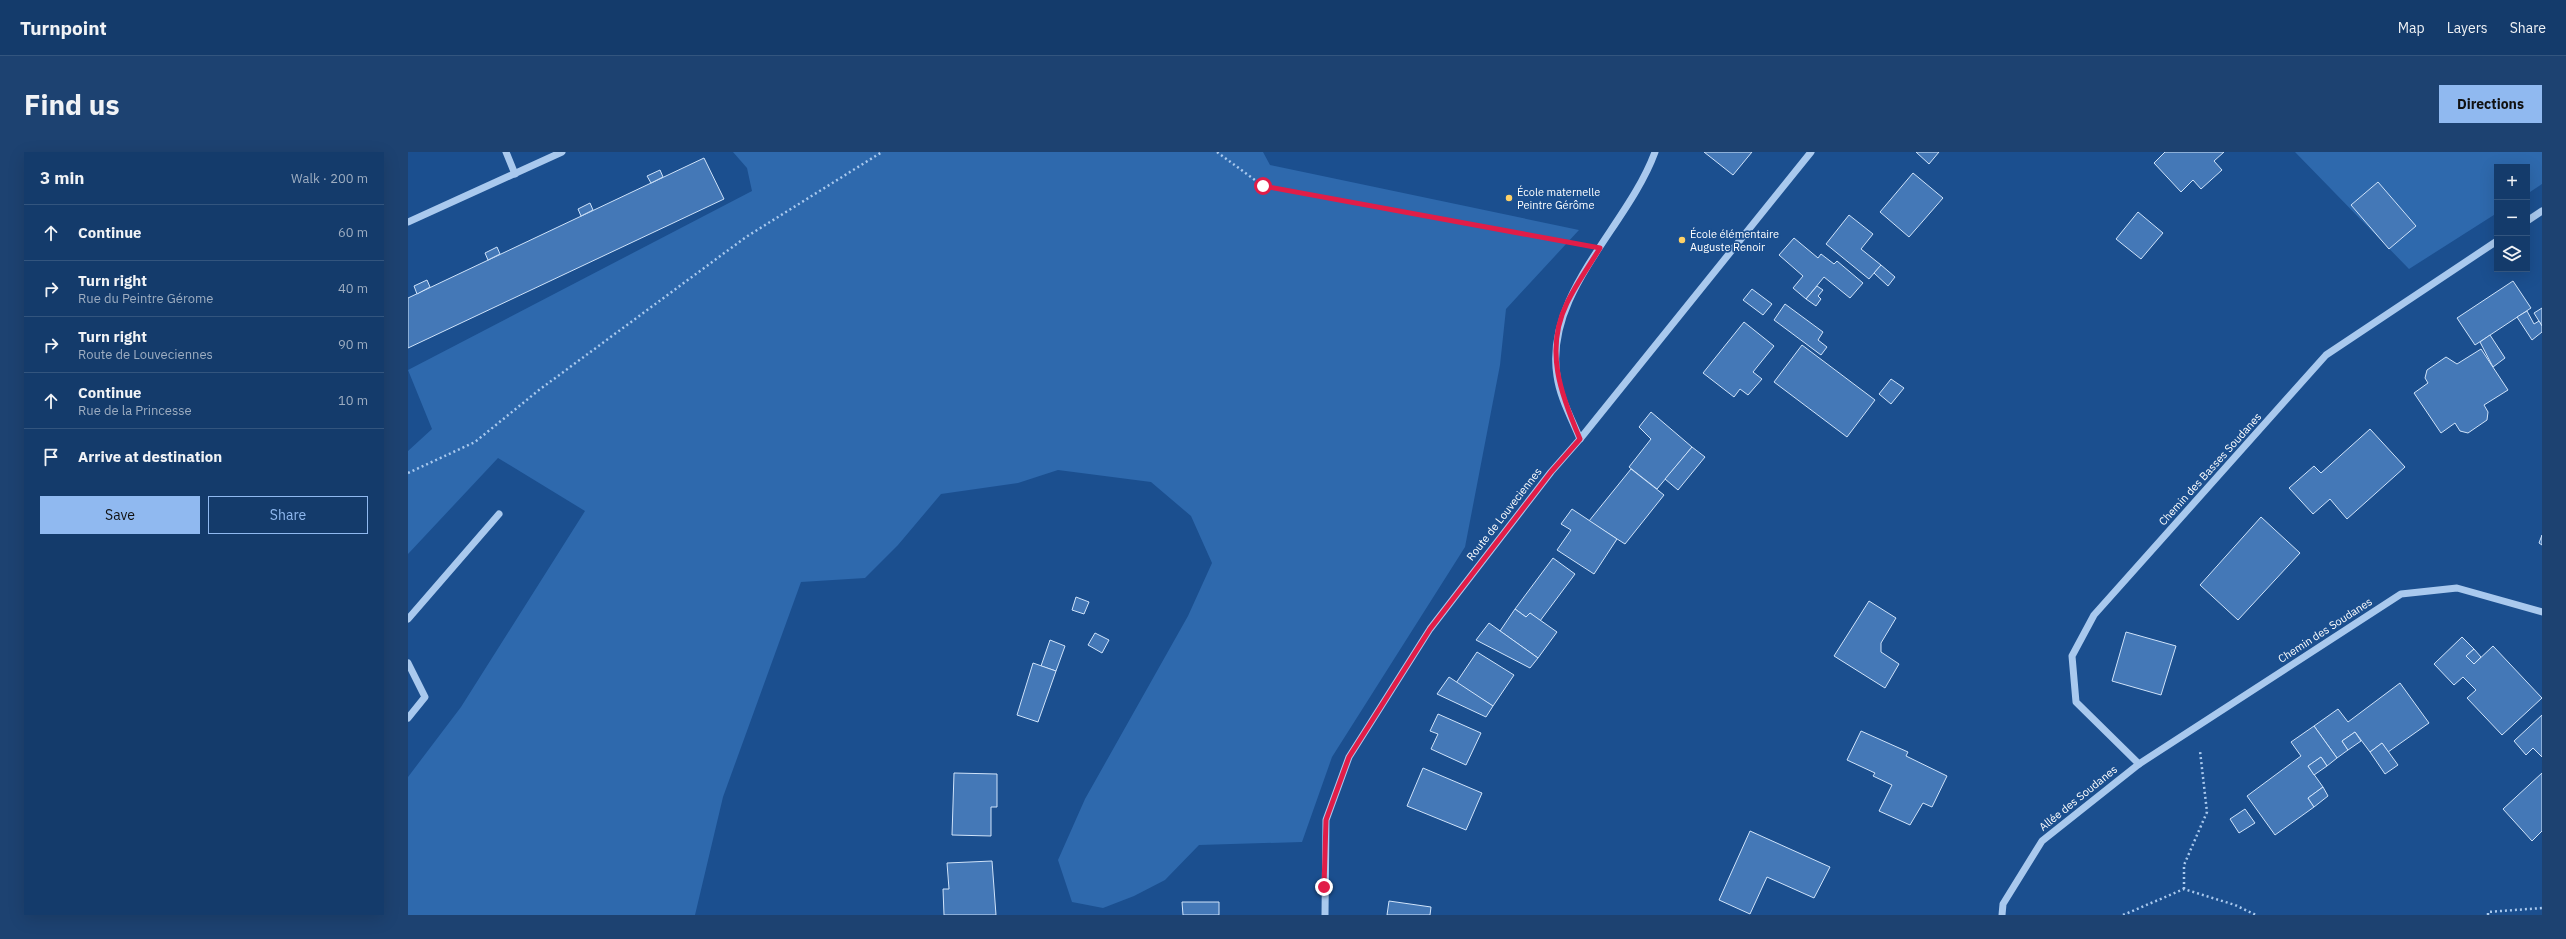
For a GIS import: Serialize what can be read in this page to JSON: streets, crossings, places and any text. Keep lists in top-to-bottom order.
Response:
{
  "streets": {
    "street": [
      "Chemin des Basses Soudanes",
      "Route de Louveciennes",
      "Chemin des Soudanes",
      "Allée des Soudanes"
    ]
  },
  "crossings": [
    ["Chemin des Basses Soudanes", "Chemin des Soudanes"],
    ["Chemin des Basses Soudanes", "Allée des Soudanes"],
    ["Chemin des Soudanes", "Allée des Soudanes"]
  ],
  "places": ["École maternelle Peintre Gérôme", "École élémentaire Auguste Renoir"],
  "page": {
    "header": "Turnpoint",
    "nav": ["Map", "Layers", "Share"],
    "buttons": [
      "Directions",
      ["Save", "Share"]
    ],
    "title": "Find us",
    "heading": ["3 min", "Walk · 200 m"],
    "map_buttons": ["+", "−"],
    "list": [
      ["Continue", "60 m"],
      ["Turn right", "Rue du Peintre Gérome", "40 m"],
      ["Turn right", "Route de Louveciennes", "90 m"],
      ["Continue", "Rue de la Princesse", "10 m"],
      "Arrive at destination"
    ]
  }
}
